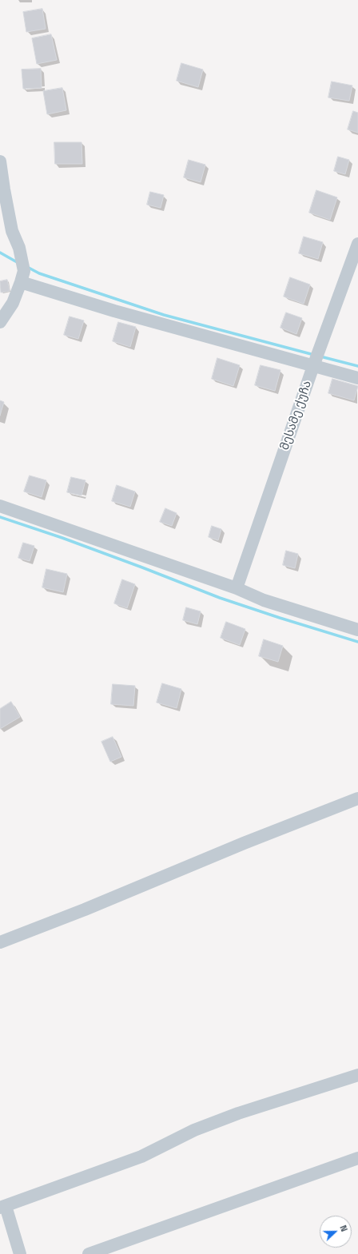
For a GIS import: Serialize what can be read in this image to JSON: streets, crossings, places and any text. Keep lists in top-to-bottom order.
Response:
{
  "streets": {
    "street": ["მესამე ქუჩა"]
  },
  "north": "right"
}
